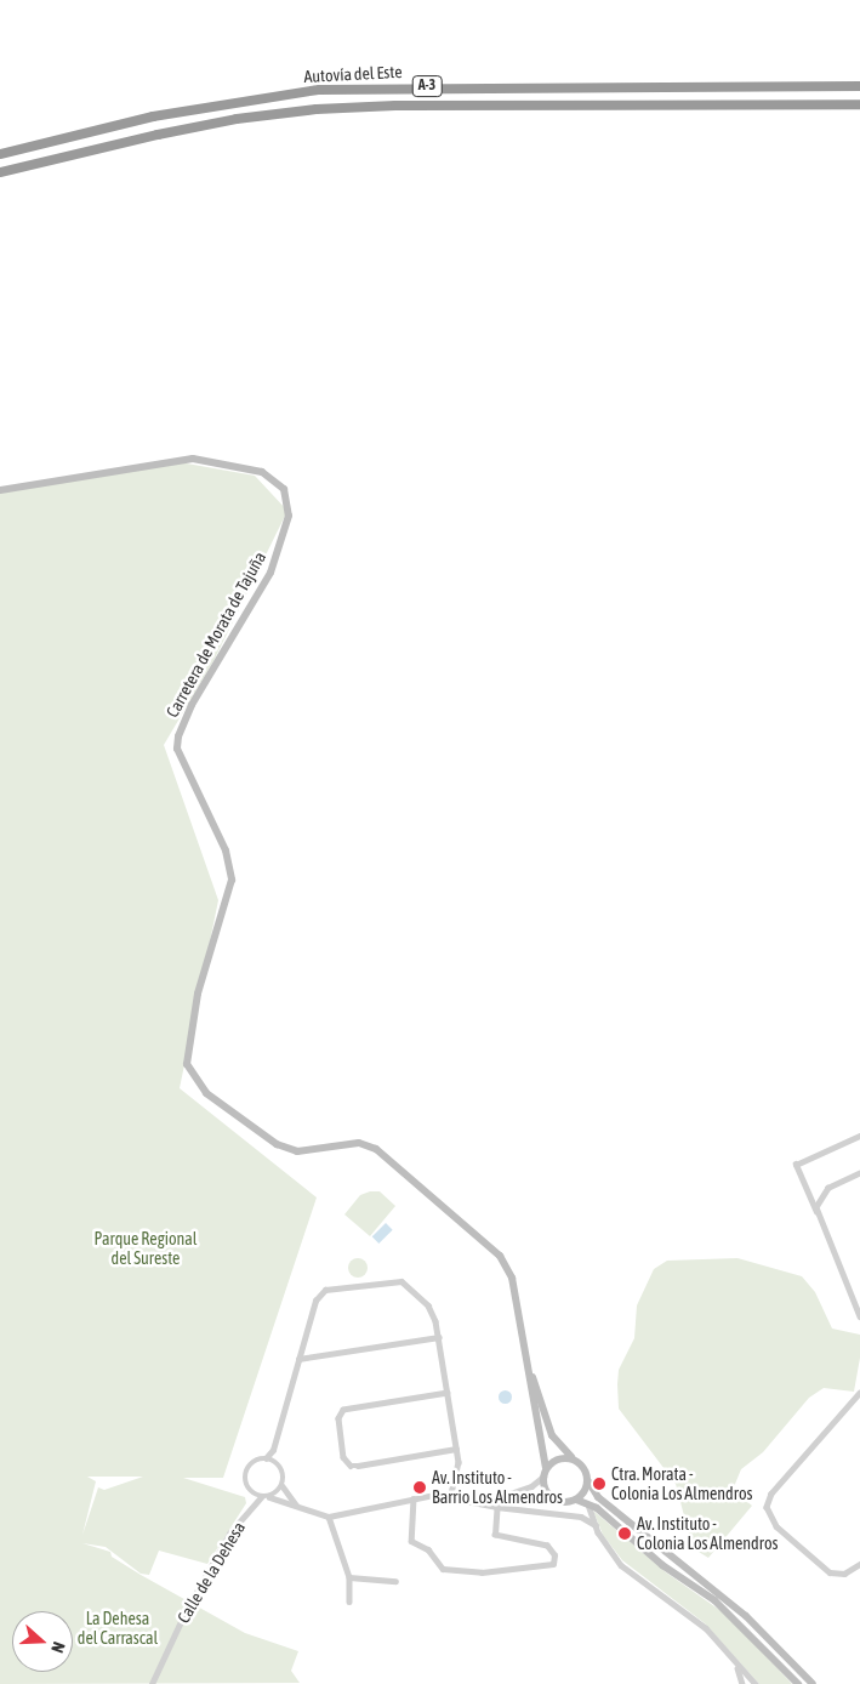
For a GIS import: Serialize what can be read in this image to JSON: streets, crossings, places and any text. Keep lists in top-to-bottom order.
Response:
{
  "streets": {
    "highway": ["Autovía del Este", "A-3"],
    "main road": ["Carretera de Morata de Tajuña"],
    "street": ["Calle de la Dehesa"]
  },
  "parks": ["Parque Regional del Sureste", "La Dehesa del Carrascal"],
  "places": ["Ctra. Morata - Colonia Los Almendros", "Av. Instituto - Barrio Los Almendros", "Av. Instituto - Colonia Los Almendros"],
  "north": "right"
}
